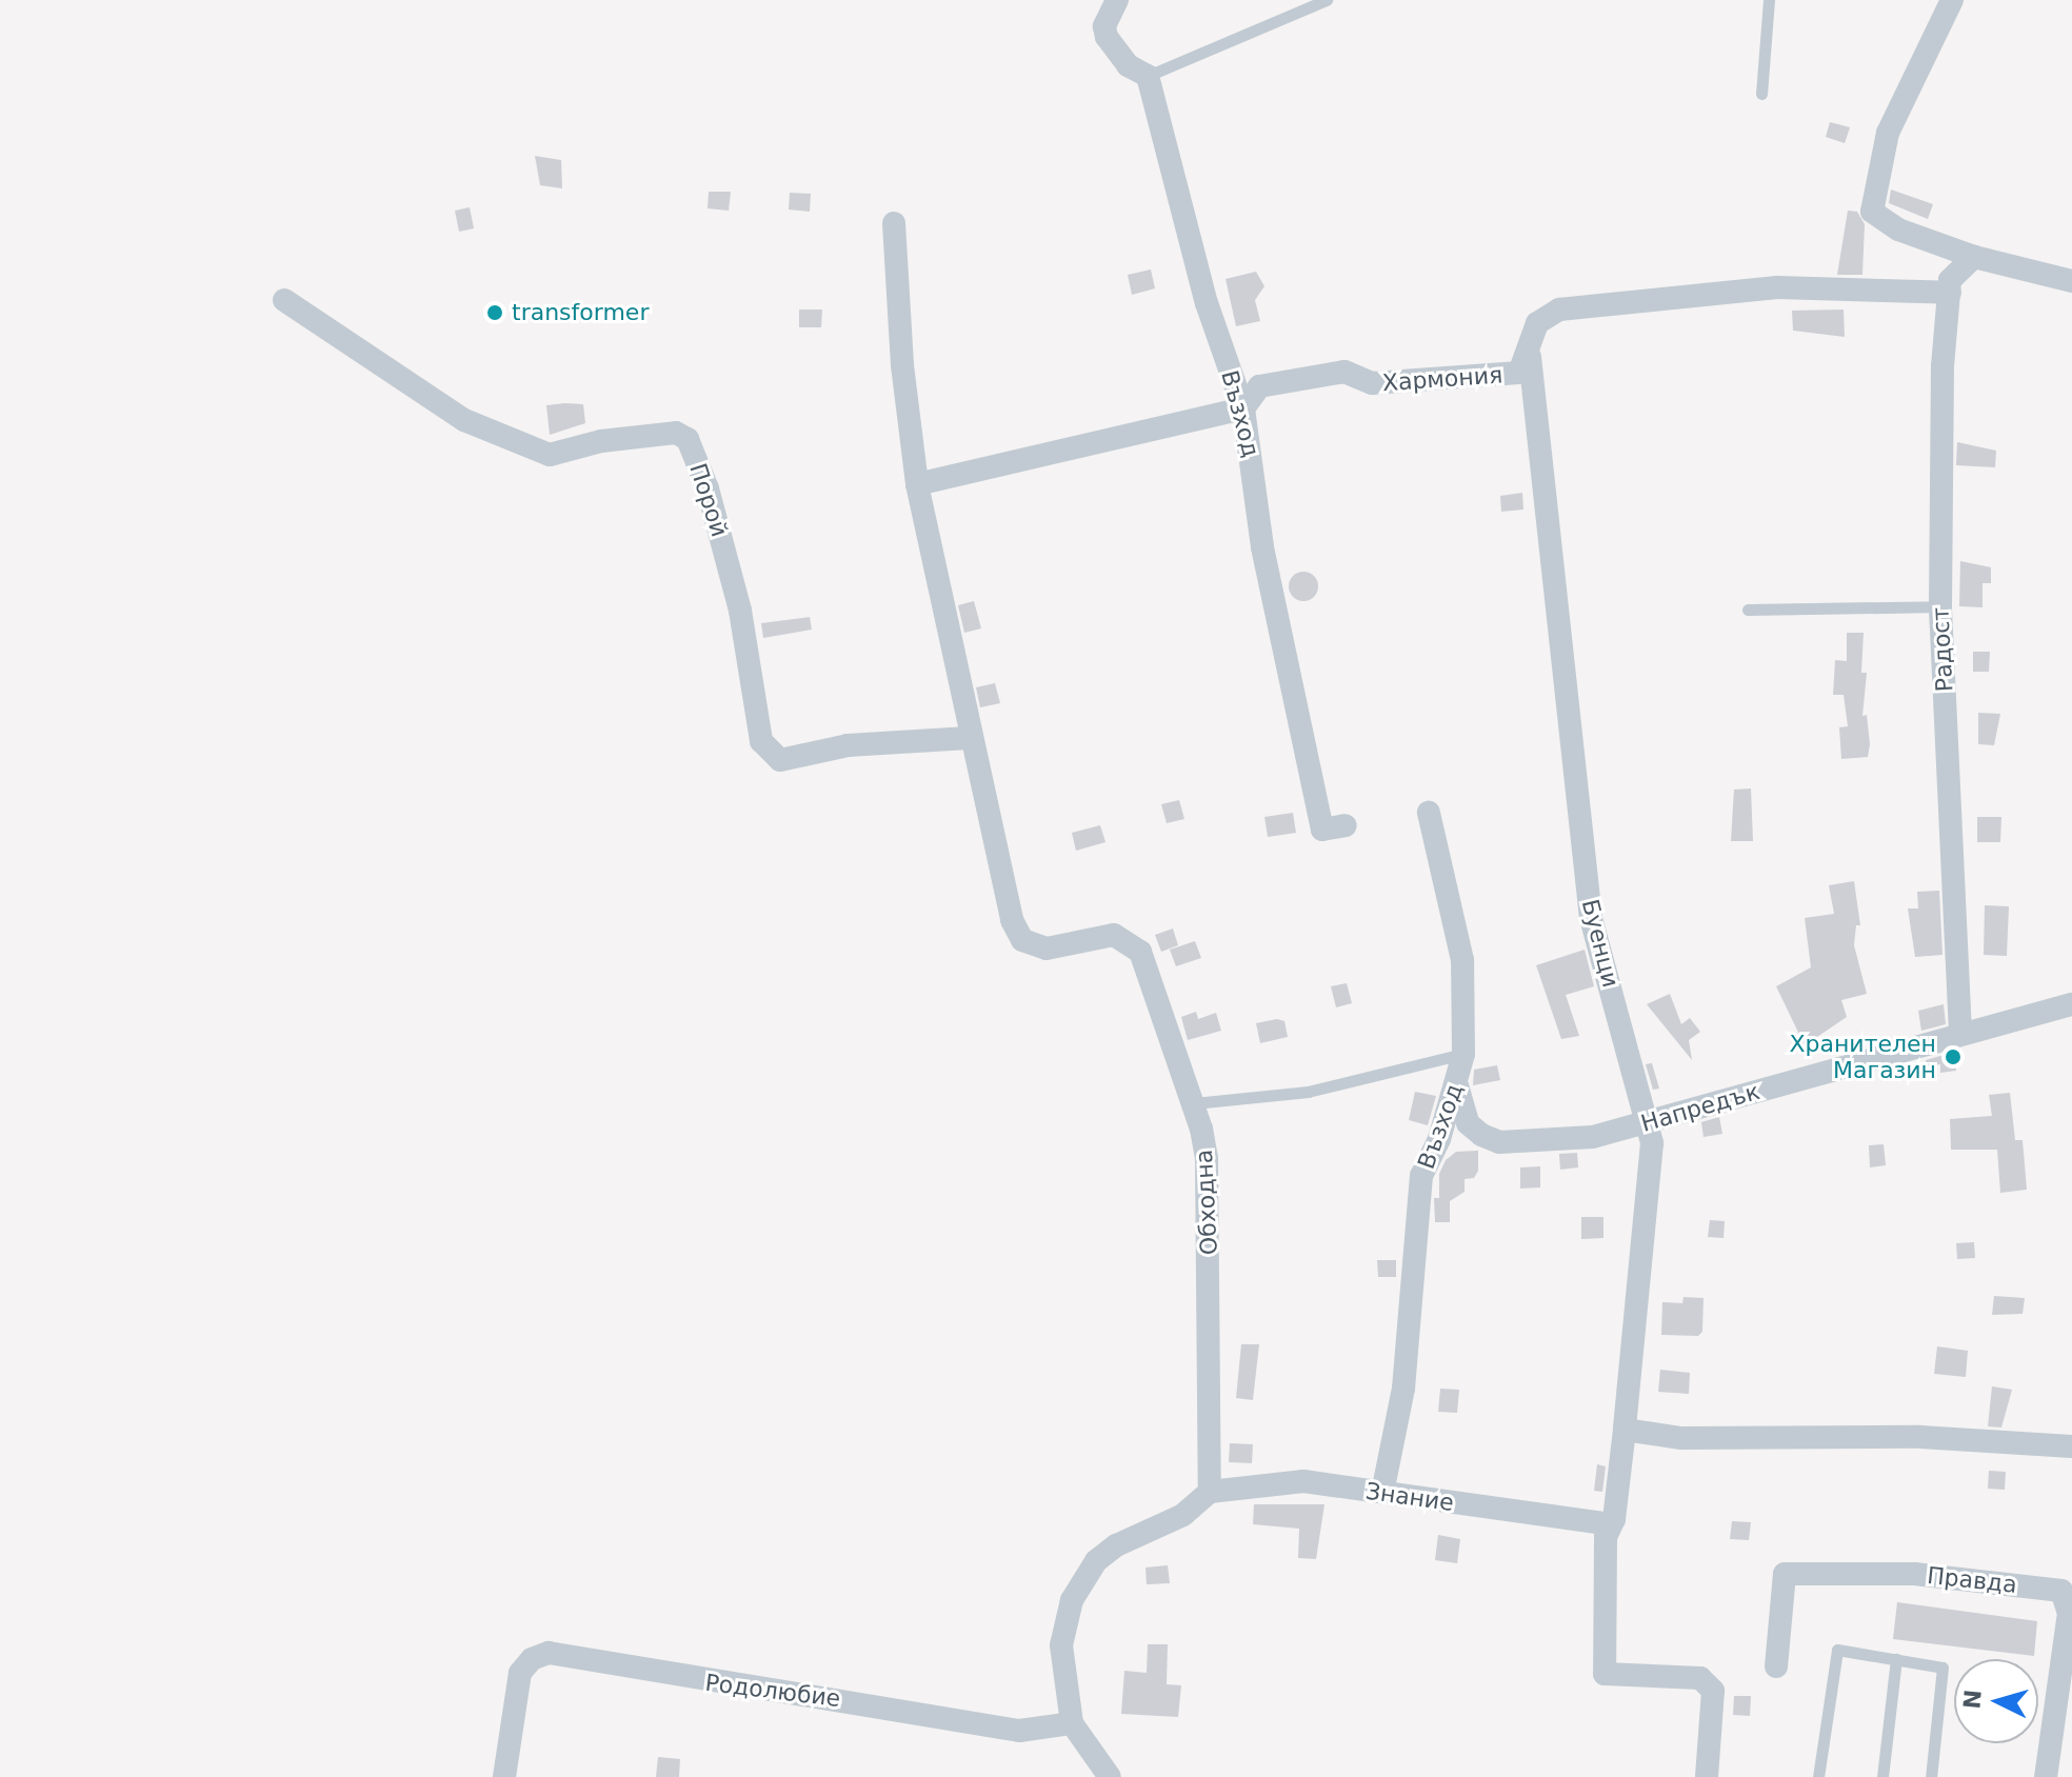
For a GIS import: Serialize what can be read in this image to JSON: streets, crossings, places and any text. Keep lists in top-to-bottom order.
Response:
{
  "streets": {
    "street": [
      "Хармония",
      "Възход",
      "Порой",
      "Радост",
      "Буенци",
      "Напредък",
      "Обходна",
      "Знание",
      "Правда",
      "Родолюбие"
    ]
  },
  "crossings": [
    ["Хармония", "Възход"],
    ["Хармония", "Радост"],
    ["Хармония", "Буенци"],
    ["Възход", "Напредък"],
    ["Възход", "Знание"],
    ["Порой", "Обходна"],
    ["Радост", "Напредък"],
    ["Буенци", "Напредък"],
    ["Буенци", "Знание"],
    ["Обходна", "Знание"]
  ],
  "places": ["transformer", "Хранителен Магазин"],
  "north": "left"
}
